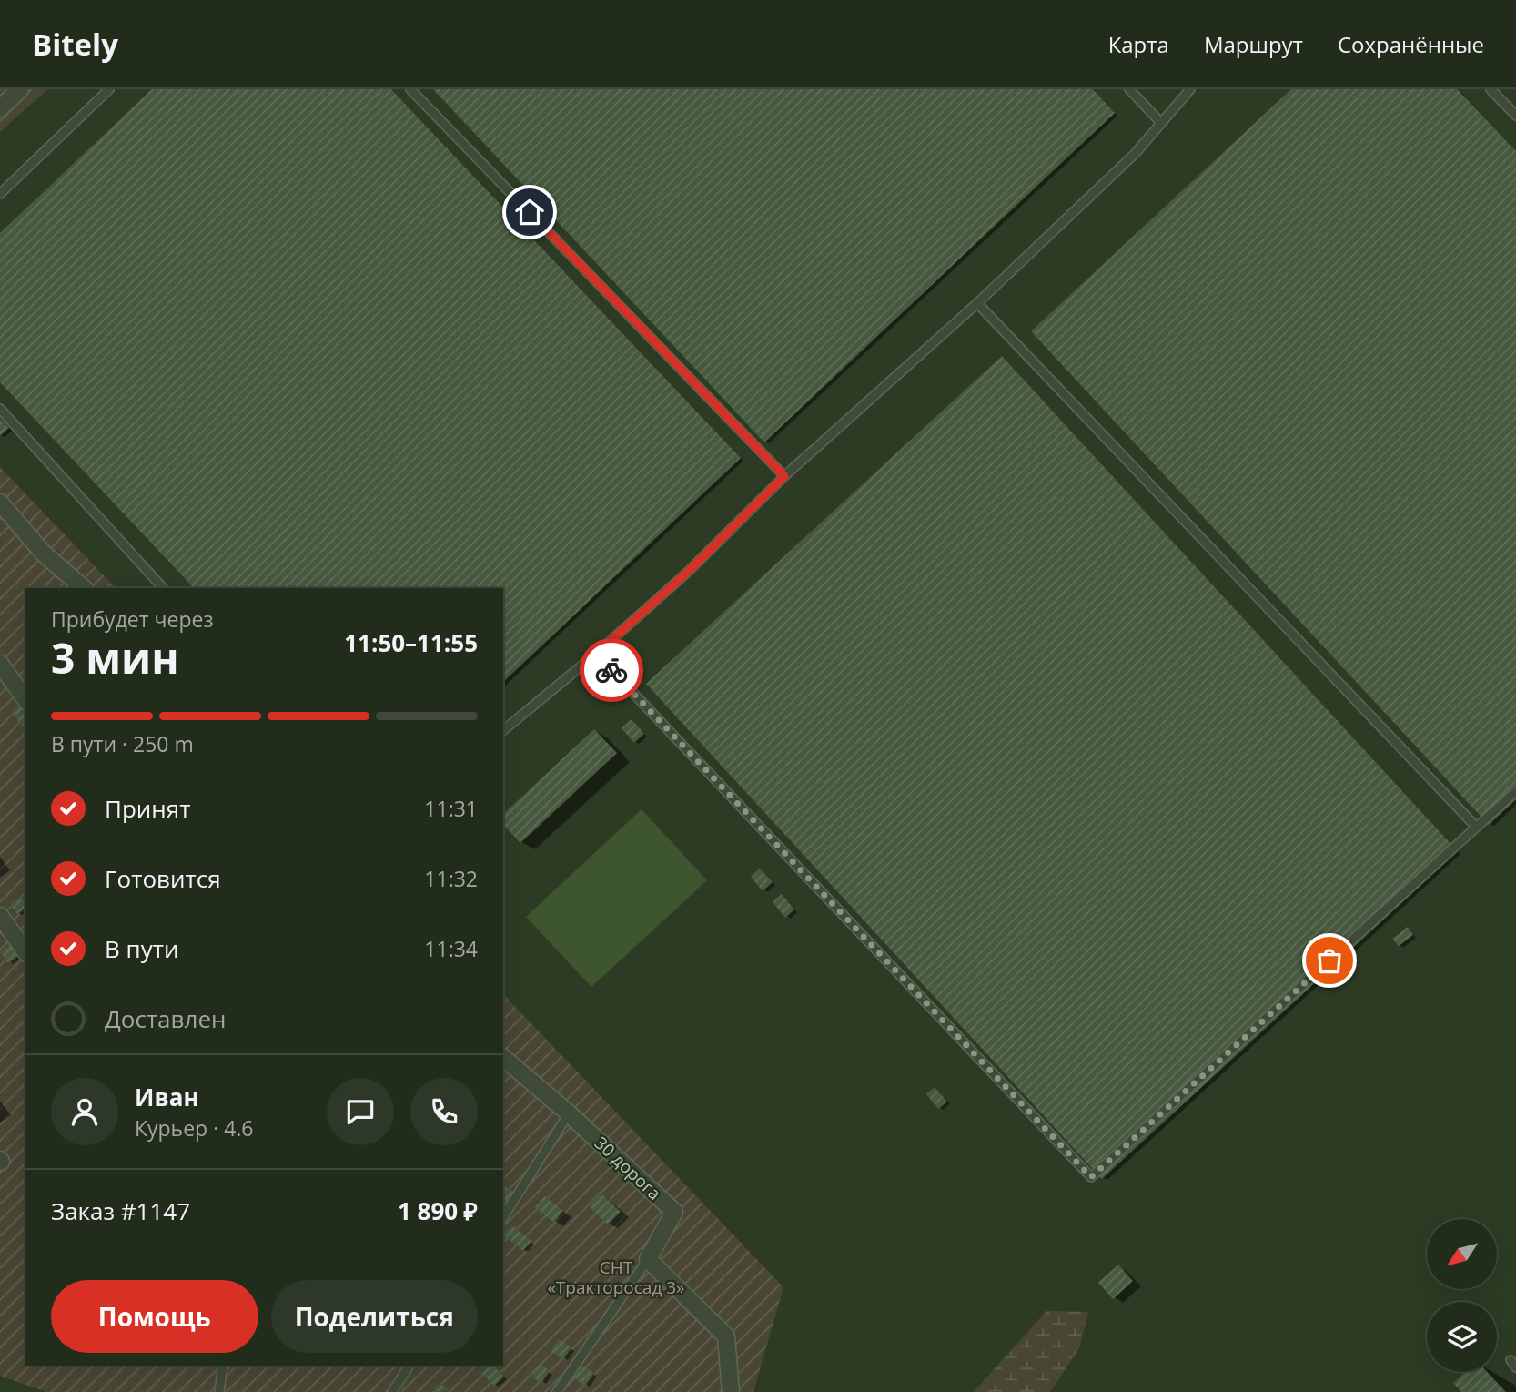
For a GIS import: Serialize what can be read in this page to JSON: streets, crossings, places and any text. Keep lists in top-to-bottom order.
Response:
{
  "streets": {
    "street": ["30 дорога"]
  },
  "parks": ["СНТ «Тракторосад 3»"],
  "north": "bottom left",
  "page": {
    "header": "Bitely",
    "nav": ["Карта", "Маршрут", "Сохранённые"],
    "heading": ["3 мин", "Прибудет через", "11:50–11:55"],
    "panel": [
      "Иван",
      "Курьер · 4.6",
      "Заказ #1147",
      "1 890 ₽"
    ],
    "bar": "В пути · 250 m",
    "list": [
      ["Принят", "11:31"],
      ["Готовится", "11:32"],
      ["В пути", "11:34"],
      "Доставлен"
    ],
    "buttons": ["Помощь", "Поделиться"]
  }
}
